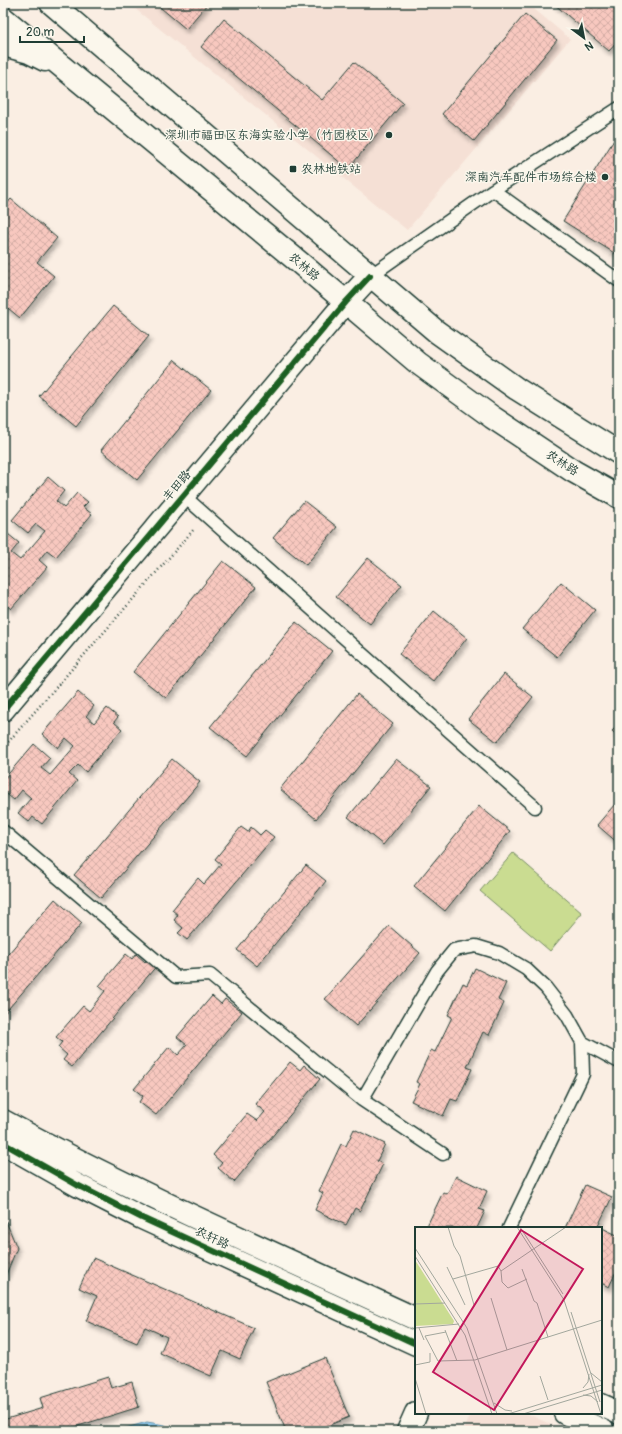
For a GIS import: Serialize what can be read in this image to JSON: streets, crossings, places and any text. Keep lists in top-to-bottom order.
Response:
{
  "streets": {
    "main road": ["农林路", "丰田路", "农轩路"]
  },
  "crossings": [
    ["农林路", "丰田路"]
  ],
  "places": {
    "other": ["深圳市福田区东海实验小学（竹园校区）", "深南汽车配件市场综合楼"],
    "transit": ["农林地铁站"]
  },
  "scale_bar": "20 m",
  "north": "bottom right"
}
